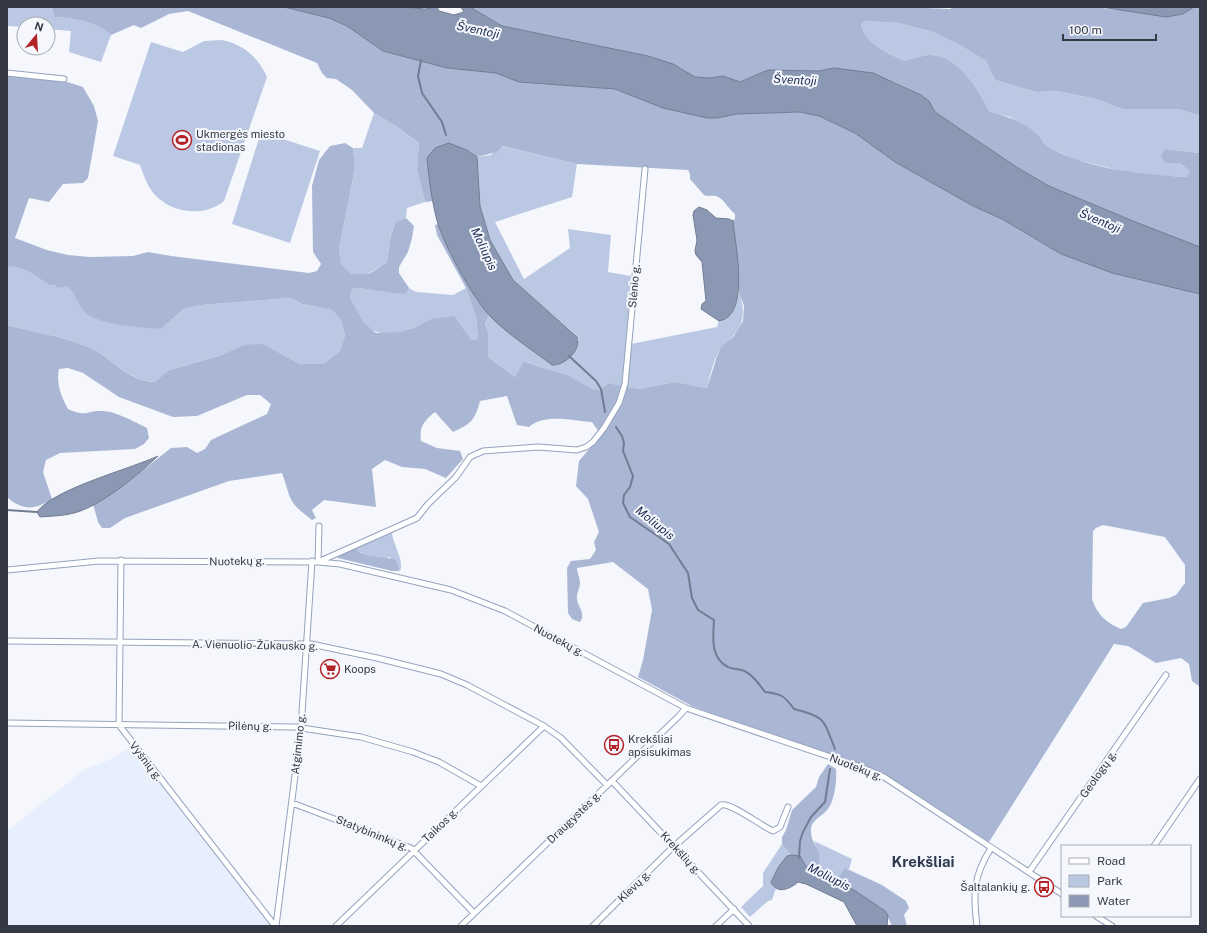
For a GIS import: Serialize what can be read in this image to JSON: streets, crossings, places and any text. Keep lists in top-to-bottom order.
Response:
{
  "streets": {
    "street": [
      "Slėnio g.",
      "Nuotekų g.",
      "A. Vienuolio-Žukausko g.",
      "Pilėnų g.",
      "Atgimimo g.",
      "Vyšnių g.",
      "Geologų g.",
      "Draugystės g.",
      "Taikos g.",
      "Statybininkų g.",
      "Krekšlių g.",
      "Klevų g."
    ]
  },
  "crossings": [
    ["Slėnio g.", "Nuotekų g."],
    ["Nuotekų g.", "Atgimimo g."],
    ["Nuotekų g.", "Geologų g."],
    ["Nuotekų g.", "Draugystės g."],
    ["A. Vienuolio-Žukausko g.", "Atgimimo g."],
    ["A. Vienuolio-Žukausko g.", "Draugystės g."],
    ["A. Vienuolio-Žukausko g.", "Taikos g."],
    ["Pilėnų g.", "Atgimimo g."],
    ["Pilėnų g.", "Vyšnių g."],
    ["Pilėnų g.", "Taikos g."],
    ["Atgimimo g.", "Vyšnių g."],
    ["Atgimimo g.", "Statybininkų g."],
    ["Draugystės g.", "Statybininkų g."],
    ["Draugystės g.", "Krekšlių g."],
    ["Taikos g.", "Statybininkų g."],
    ["Krekšlių g.", "Klevų g."]
  ],
  "districts": ["Krekšliai"],
  "water": ["Šventoji", "Moliupis"],
  "places": {
    "sports": ["Ukmergės miesto stadionas"],
    "supermarket": ["Koops"],
    "bus stop": ["Krekšliai apsisukimas", "Šaltalankių g."]
  },
  "legend": ["Road", "Park", "Water"],
  "scale_bar": "100 m",
  "north": "top"
}
